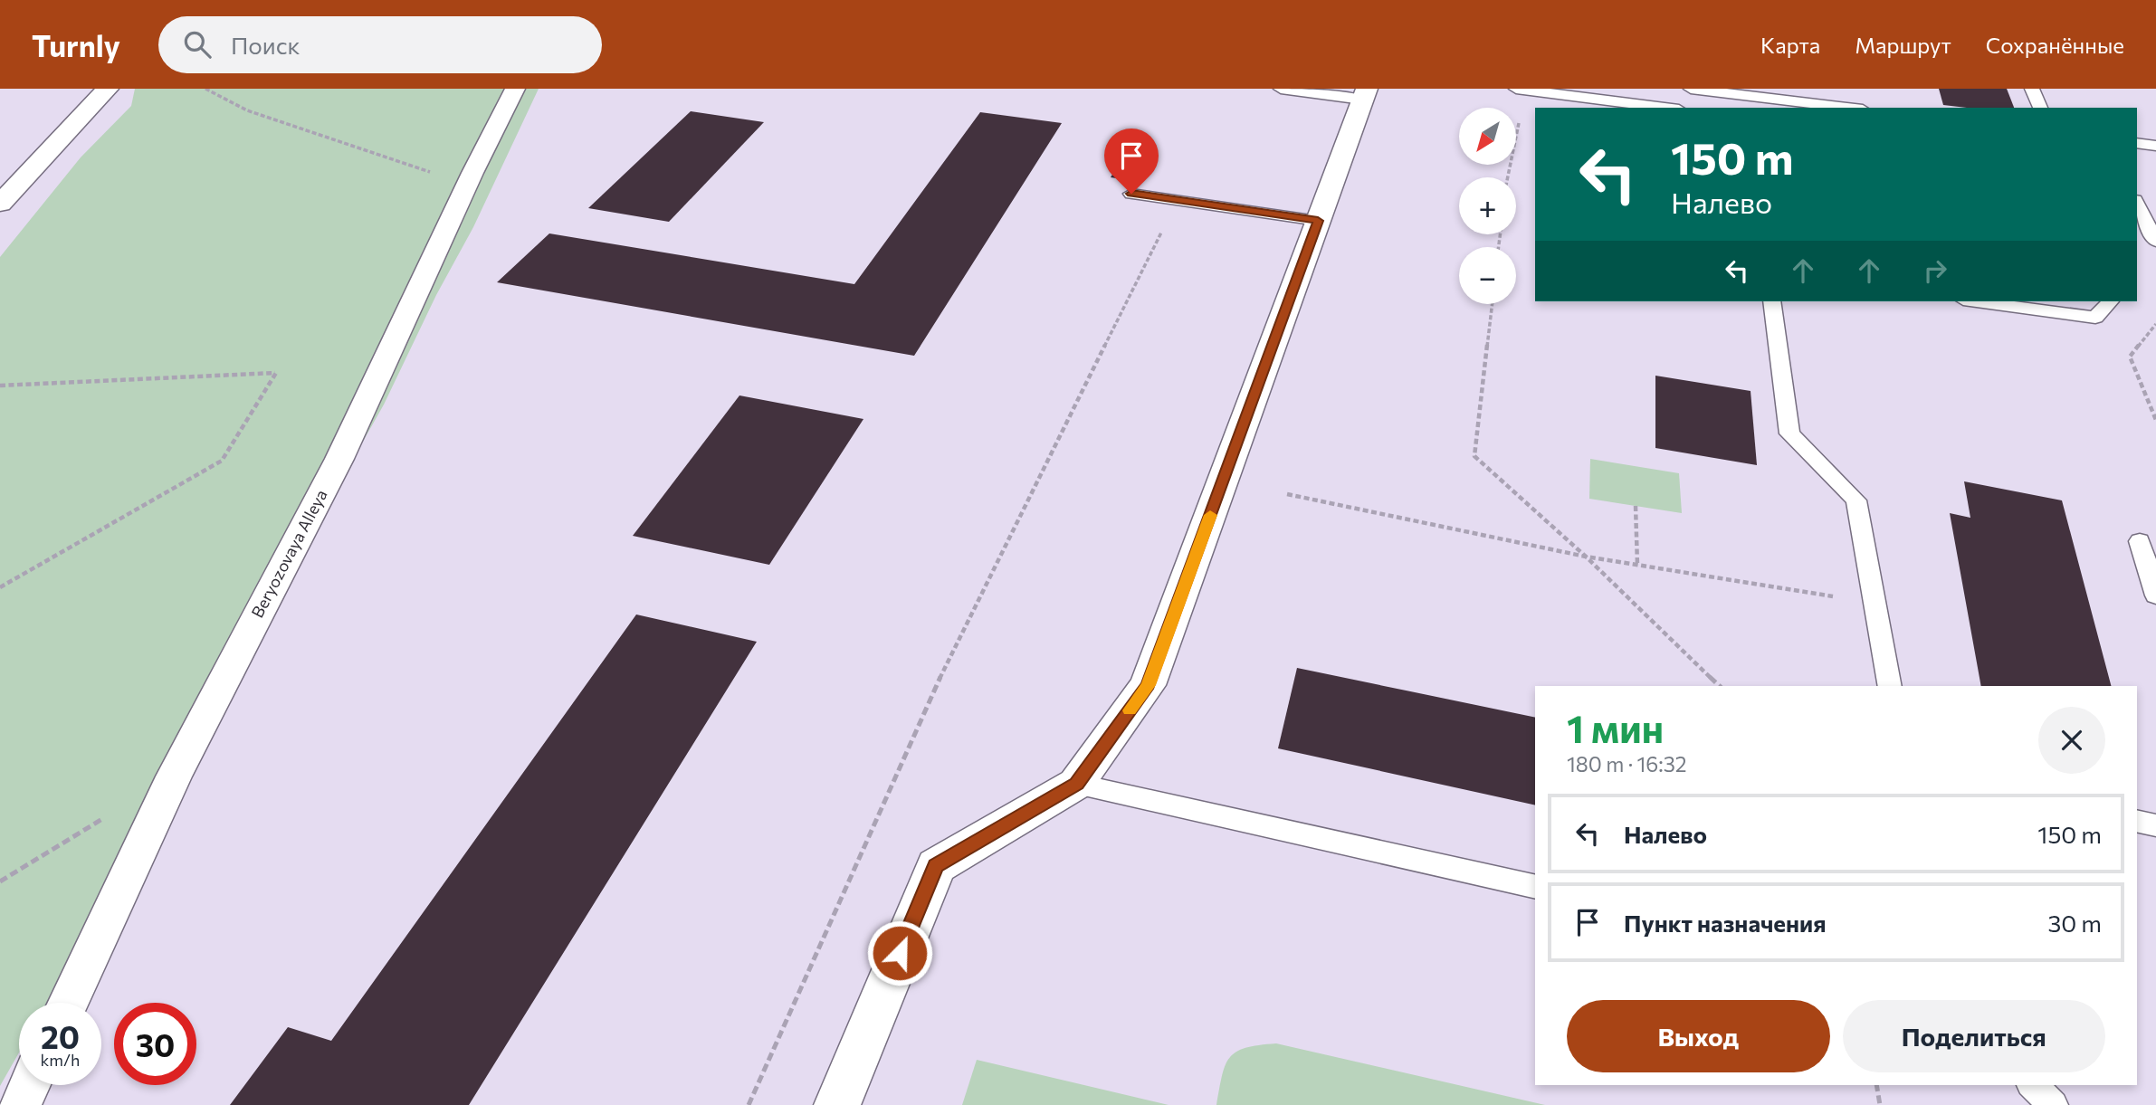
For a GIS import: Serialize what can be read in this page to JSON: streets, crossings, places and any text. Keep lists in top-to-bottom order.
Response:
{
  "streets": {
    "street": ["Beryozovaya Alleya"]
  },
  "north": "bottom left",
  "page": {
    "header": "Turnly",
    "search": "Поиск",
    "nav": ["Карта", "Маршрут", "Сохранённые"],
    "map_buttons": ["+", "−"],
    "turn": ["150 m", "Налево"],
    "heading": ["1 мин", "180 m · 16:32"],
    "list": [
      {
        "name": "Налево",
        "value": "150 m"
      },
      {
        "name": "Пункт назначения",
        "value": "30 m"
      }
    ],
    "buttons": ["Выход", "Поделиться"],
    "speed": "20 km/h",
    "limit": "30"
  }
}
